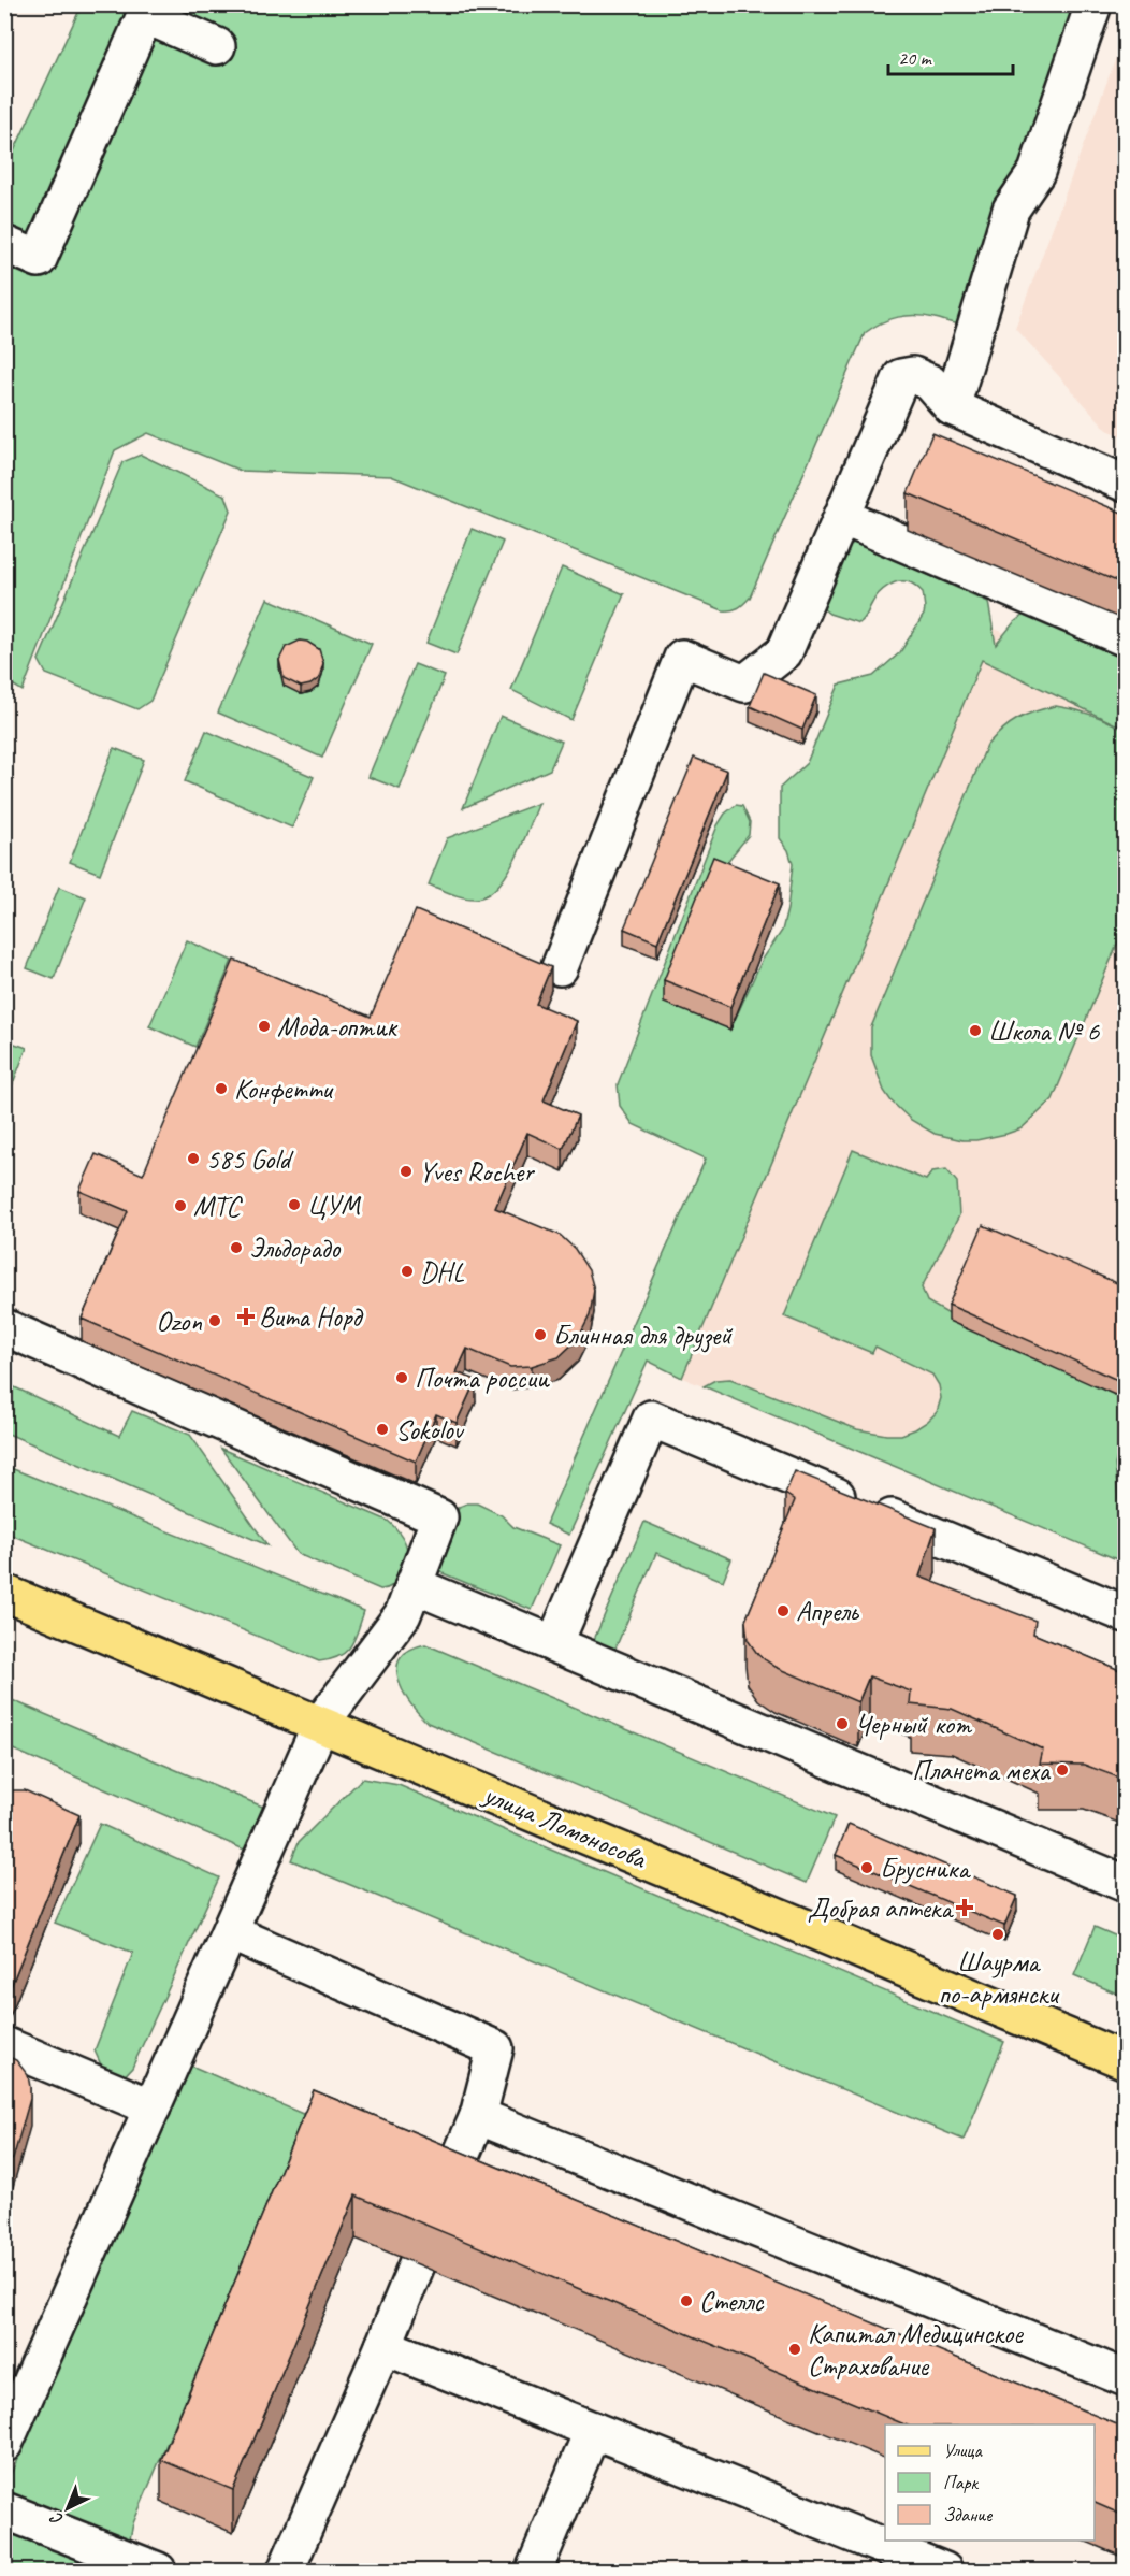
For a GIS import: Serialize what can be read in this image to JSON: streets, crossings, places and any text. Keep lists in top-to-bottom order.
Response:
{
  "streets": {
    "main road": ["улица Ломоносова"]
  },
  "places": {
    "other": [
      "Мода-оптик",
      "Школа № 6",
      "Конфетти",
      "585 Gold",
      "Yves Rocher",
      "ЦУМ",
      "МТС",
      "Эльдорадо",
      "DHL",
      "Ozon",
      "Блинная для друзей",
      "Почта россии",
      "Sokolov",
      "Апрель",
      "Черный кот",
      "Планета меха",
      "Брусника",
      "Шаурма по-армянски",
      "Стеллс",
      "Капитал Медицинское Страхование"
    ],
    "health": ["Вита Норд", "Добрая аптека"]
  },
  "legend": ["Улица", "Парк", "Здание"],
  "scale_bar": "20 m",
  "north": "bottom left"
}
